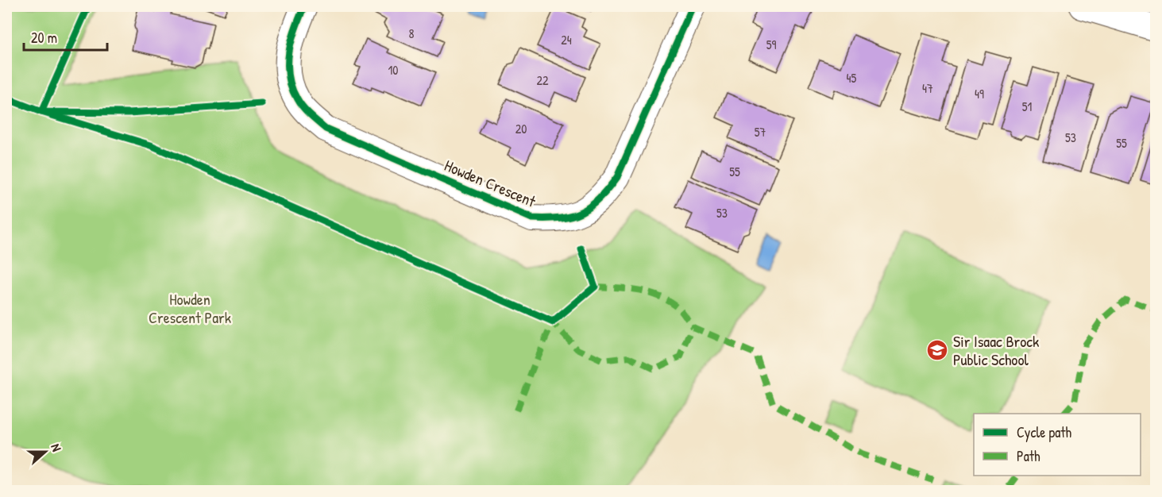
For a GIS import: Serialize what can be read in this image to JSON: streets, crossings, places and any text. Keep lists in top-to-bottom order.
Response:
{
  "streets": {
    "street": ["Howden Crescent"]
  },
  "parks": ["Howden Crescent Park"],
  "places": {
    "school or university": ["Sir Isaac Brock Public School"]
  },
  "house_numbers": [
    "8",
    "24",
    "59",
    "10",
    "45",
    "22",
    "47",
    "49",
    "51",
    "20",
    "57",
    "53",
    "55",
    "55",
    "53"
  ],
  "legend": ["Cycle path", "Path"],
  "scale_bar": "20 m",
  "north": "right"
}
